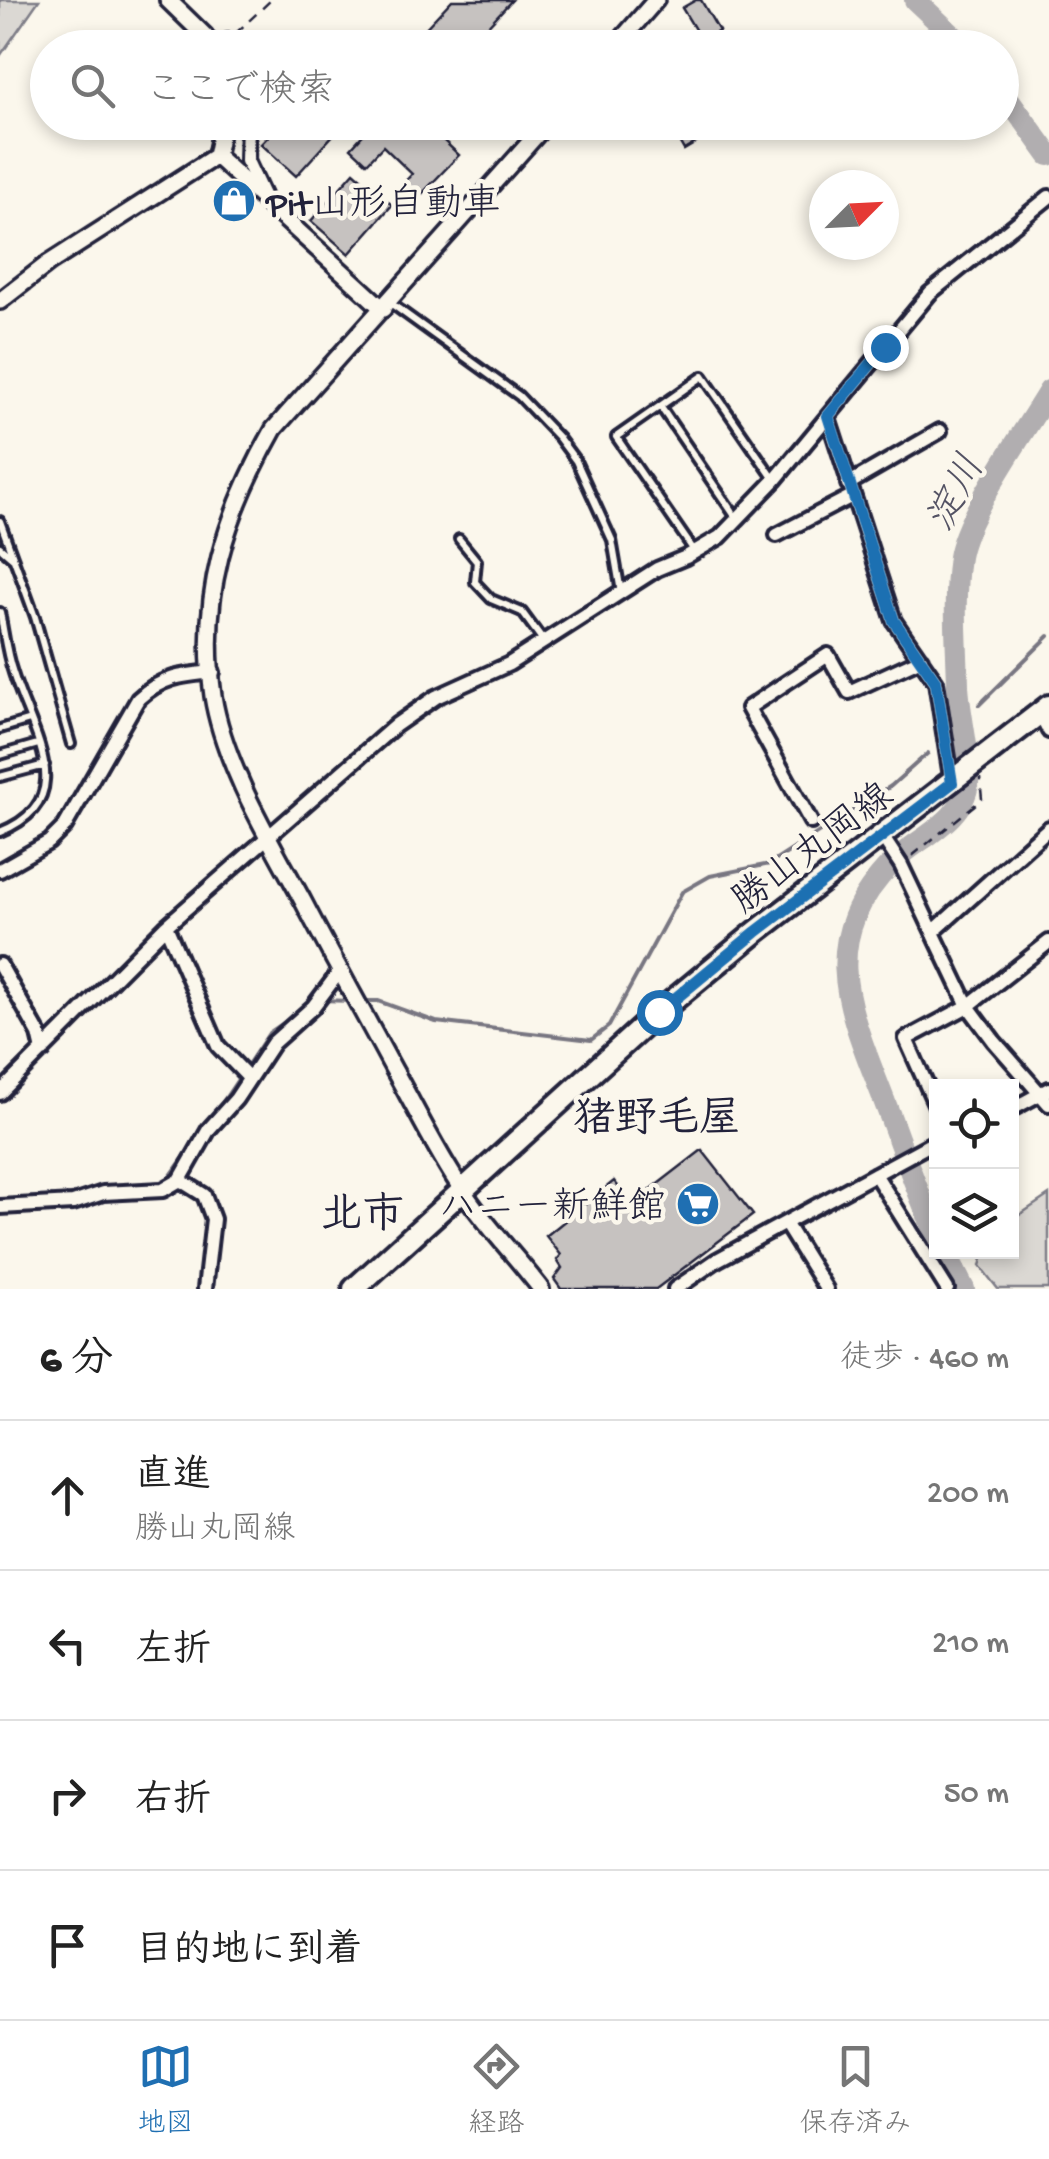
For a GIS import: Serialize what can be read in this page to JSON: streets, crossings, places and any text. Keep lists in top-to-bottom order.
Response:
{
  "streets": {
    "main road": ["勝山丸岡線"]
  },
  "districts": ["猪野毛屋", "北市"],
  "water": ["淀川"],
  "places": {
    "shop": ["Pit山形自動車"],
    "supermarket": ["ハニー新鮮館"]
  },
  "north": "top right",
  "page": {
    "search": "ここで検索",
    "heading": ["6 分", "徒歩 · 460 m"],
    "list": [
      ["直進", "勝山丸岡線", "200 m"],
      ["左折", "210 m"],
      ["右折", "50 m"],
      "目的地に到着"
    ],
    "nav": ["地図", "経路", "保存済み"]
  }
}
